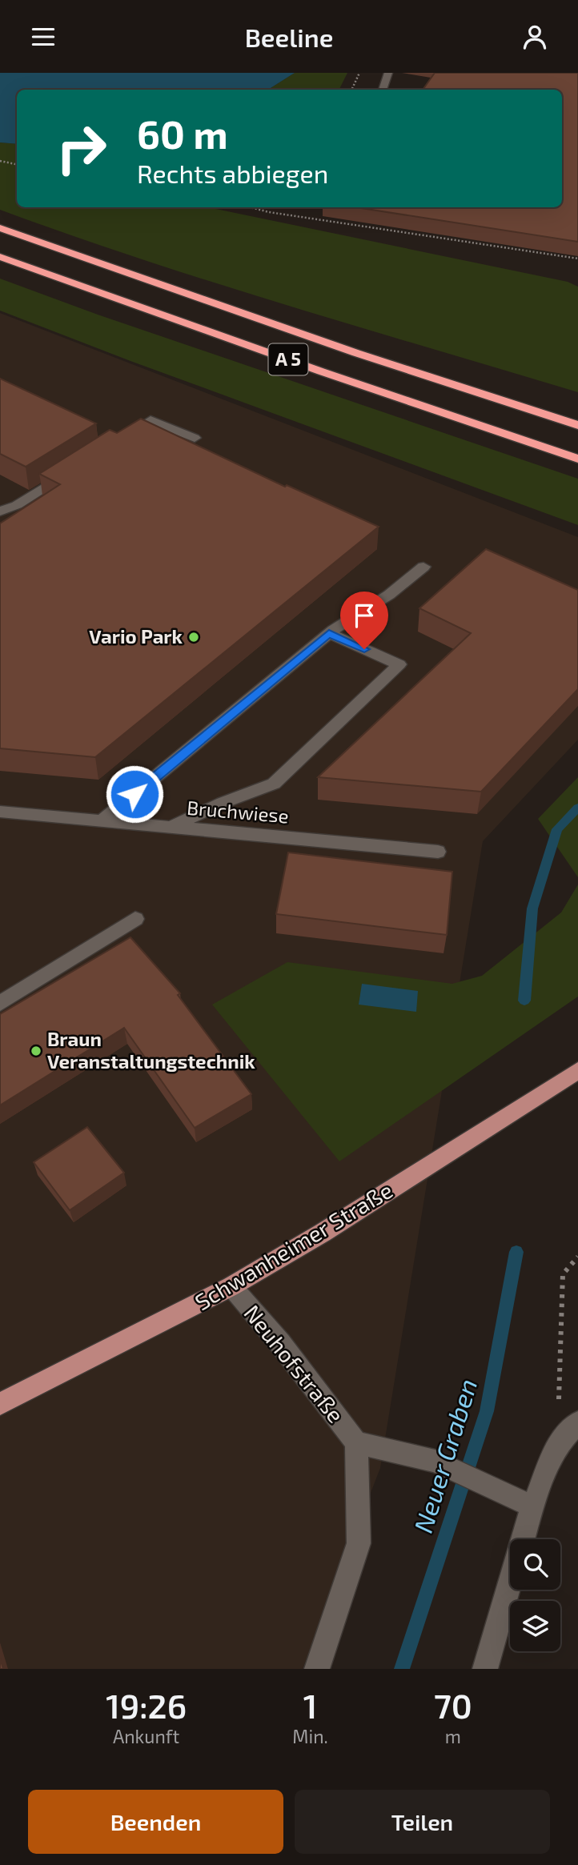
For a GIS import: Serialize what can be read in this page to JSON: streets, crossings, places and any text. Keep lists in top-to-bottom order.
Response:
{
  "streets": {
    "highway": ["A 5"],
    "main road": ["Schwanheimer Straße"],
    "street": ["Bruchwiese", "Neuhofstraße"]
  },
  "crossings": [
    ["Schwanheimer Straße", "Neuhofstraße"]
  ],
  "water": ["Neuer Graben"],
  "places": ["Vario Park", "Braun Veranstaltungstechnik"],
  "page": {
    "header": "Beeline",
    "turn": ["60 m", "Rechts abbiegen"],
    "eta": [
      "19:26",
      "Ankunft",
      "1",
      "Min.",
      "70",
      "m"
    ],
    "buttons": ["Beenden", "Teilen"]
  }
}
